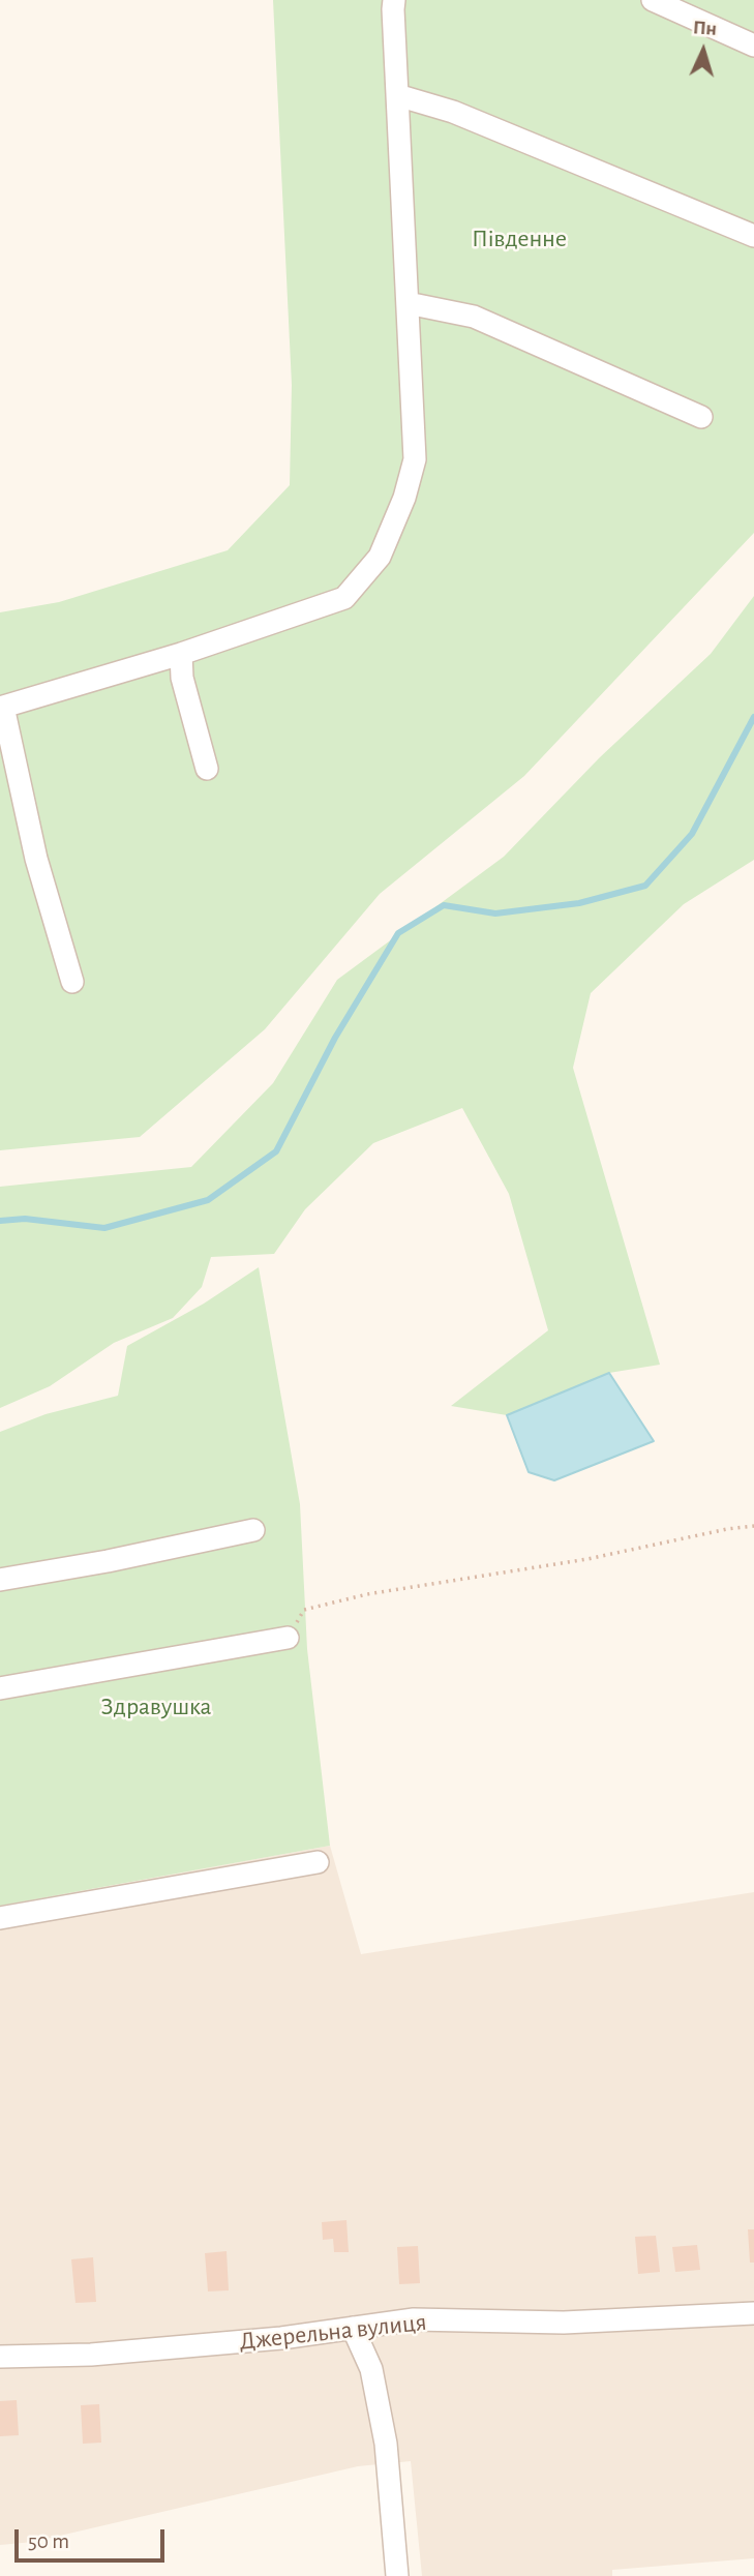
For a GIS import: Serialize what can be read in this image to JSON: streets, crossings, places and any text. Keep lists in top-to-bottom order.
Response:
{
  "streets": {
    "street": ["Джерельна вулиця"]
  },
  "parks": ["Південне", "Здравушка"],
  "scale_bar": "50 m",
  "north": "top"
}
